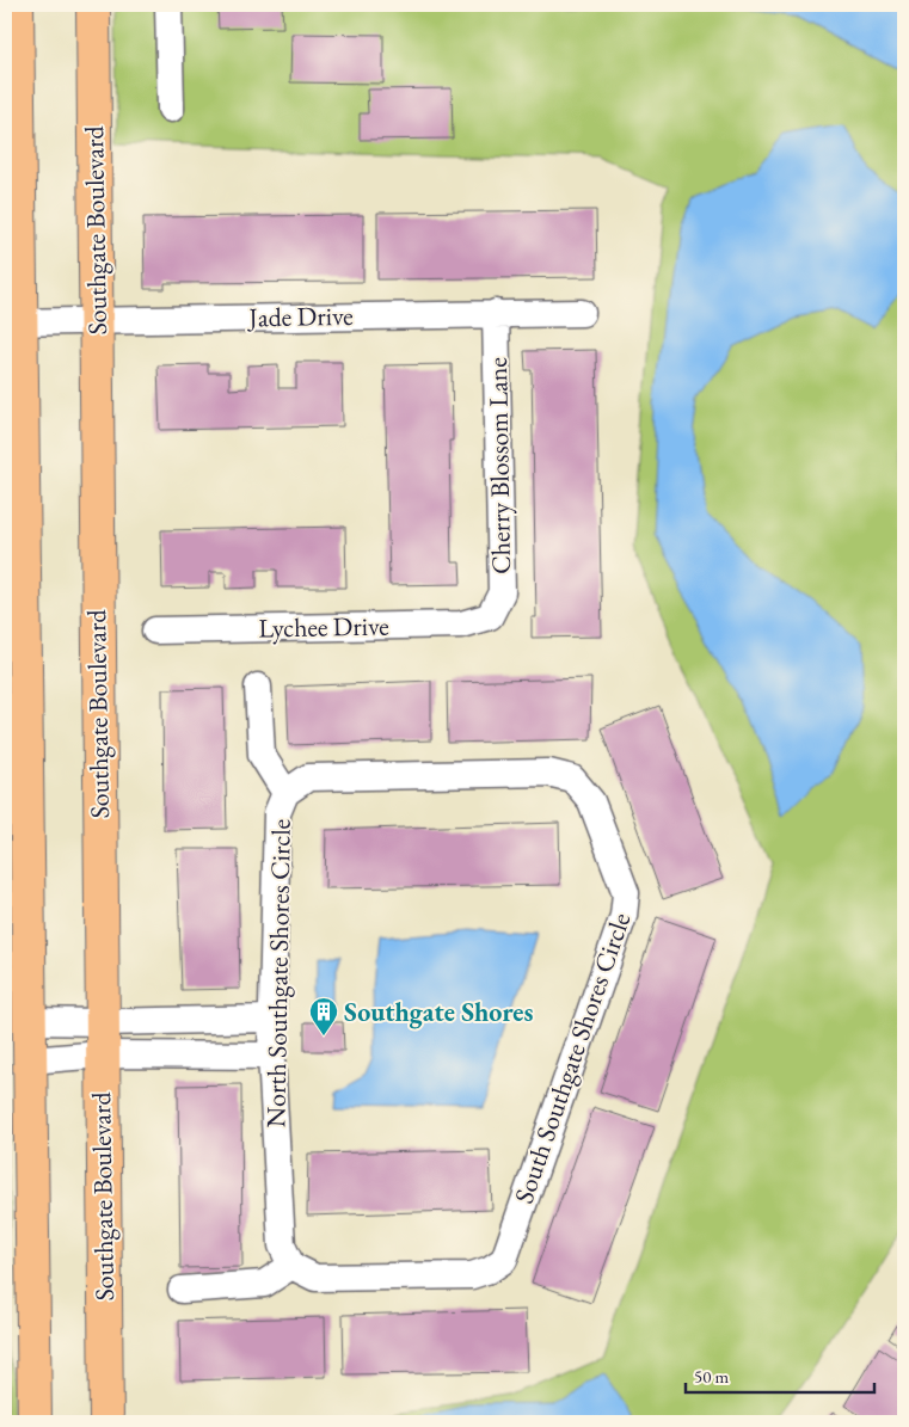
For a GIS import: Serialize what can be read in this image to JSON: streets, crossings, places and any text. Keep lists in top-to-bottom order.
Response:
{
  "streets": {
    "main road": ["Southgate Boulevard"],
    "street": [
      "Jade Drive",
      "Cherry Blossom Lane",
      "Lychee Drive",
      "North Southgate Shores Circle",
      "South Southgate Shores Circle"
    ]
  },
  "crossings": [
    ["Southgate Boulevard", "Jade Drive"],
    ["Jade Drive", "Cherry Blossom Lane"],
    ["Cherry Blossom Lane", "Lychee Drive"],
    ["North Southgate Shores Circle", "South Southgate Shores Circle"]
  ],
  "places": {
    "building": ["Southgate Shores"]
  },
  "scale_bar": "50 m"
}
